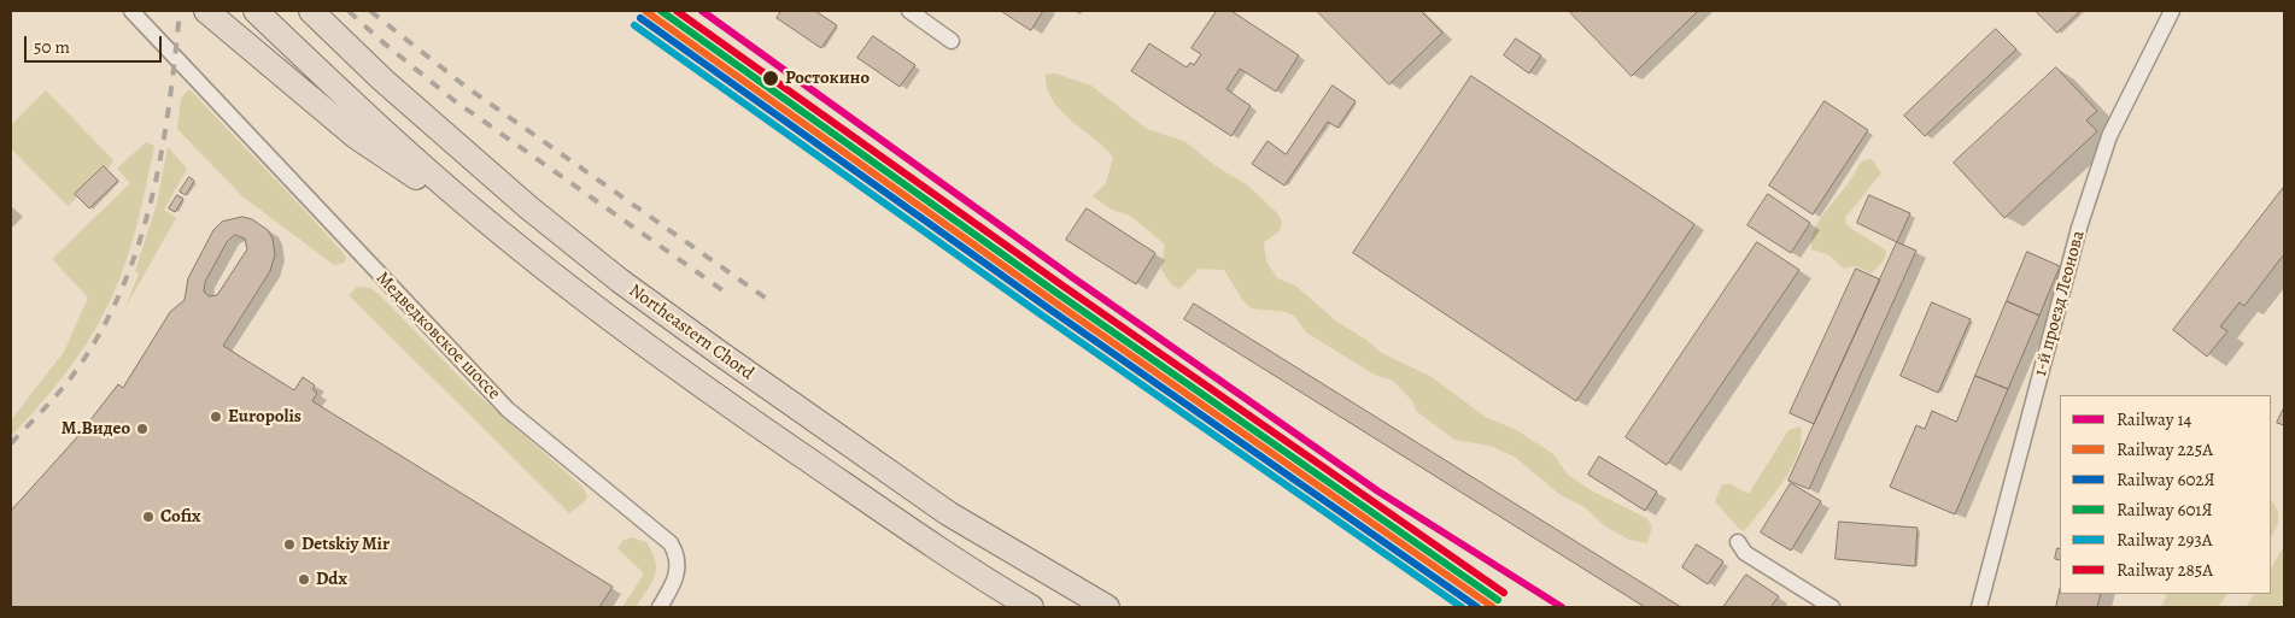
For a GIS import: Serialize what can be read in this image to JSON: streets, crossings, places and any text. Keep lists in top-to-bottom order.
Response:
{
  "streets": {
    "main road": ["Northeastern Chord"],
    "street": ["1-й проезд Леонова", "Медведковское шоссе"]
  },
  "places": [
    "Ростокино",
    "Europolis",
    "M.Видео",
    "Cofix",
    "Detskiy Mir",
    "Ddx"
  ],
  "lines": [
    "rail line 14",
    "rail line 225А",
    "rail line 601Я",
    "rail line 285А",
    "rail line 602Я",
    "rail line 293А"
  ],
  "legend": [
    "Railway 14",
    "Railway 225А",
    "Railway 602Я",
    "Railway 601Я",
    "Railway 293А",
    "Railway 285А"
  ],
  "scale_bar": "50 m"
}
